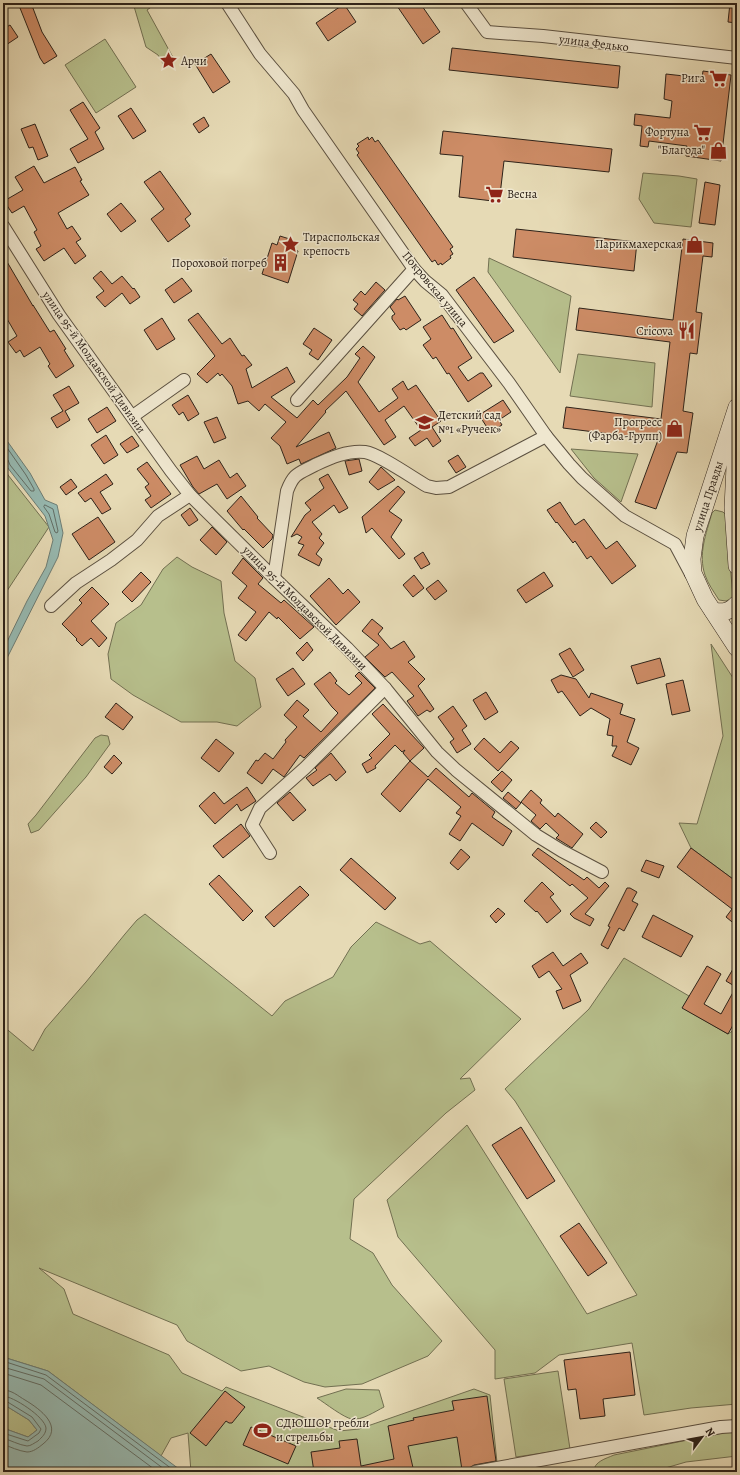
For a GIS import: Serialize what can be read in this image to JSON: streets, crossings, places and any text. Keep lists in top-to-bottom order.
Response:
{
  "streets": {
    "main road": ["улица Правды"],
    "street": ["улица Федько", "Покровская улица", "улица 95-й Молдавской Дивизии"]
  },
  "places": {
    "place": ["Арчи", "Тираспольская крепость"],
    "supermarket": ["Рига", "Фортуна", "Весна"],
    "shop": ["\"Благода\"", "Парикмахерская", "Прогресс (Фарба-Групп)"],
    "building": ["Пороховой погреб"],
    "restaurant": ["Cricova"],
    "school or university": ["Детский сад №1 «Ручеек»"],
    "sports": ["СДЮШОР гребли и стрельбы"]
  },
  "north": "top right"
}
